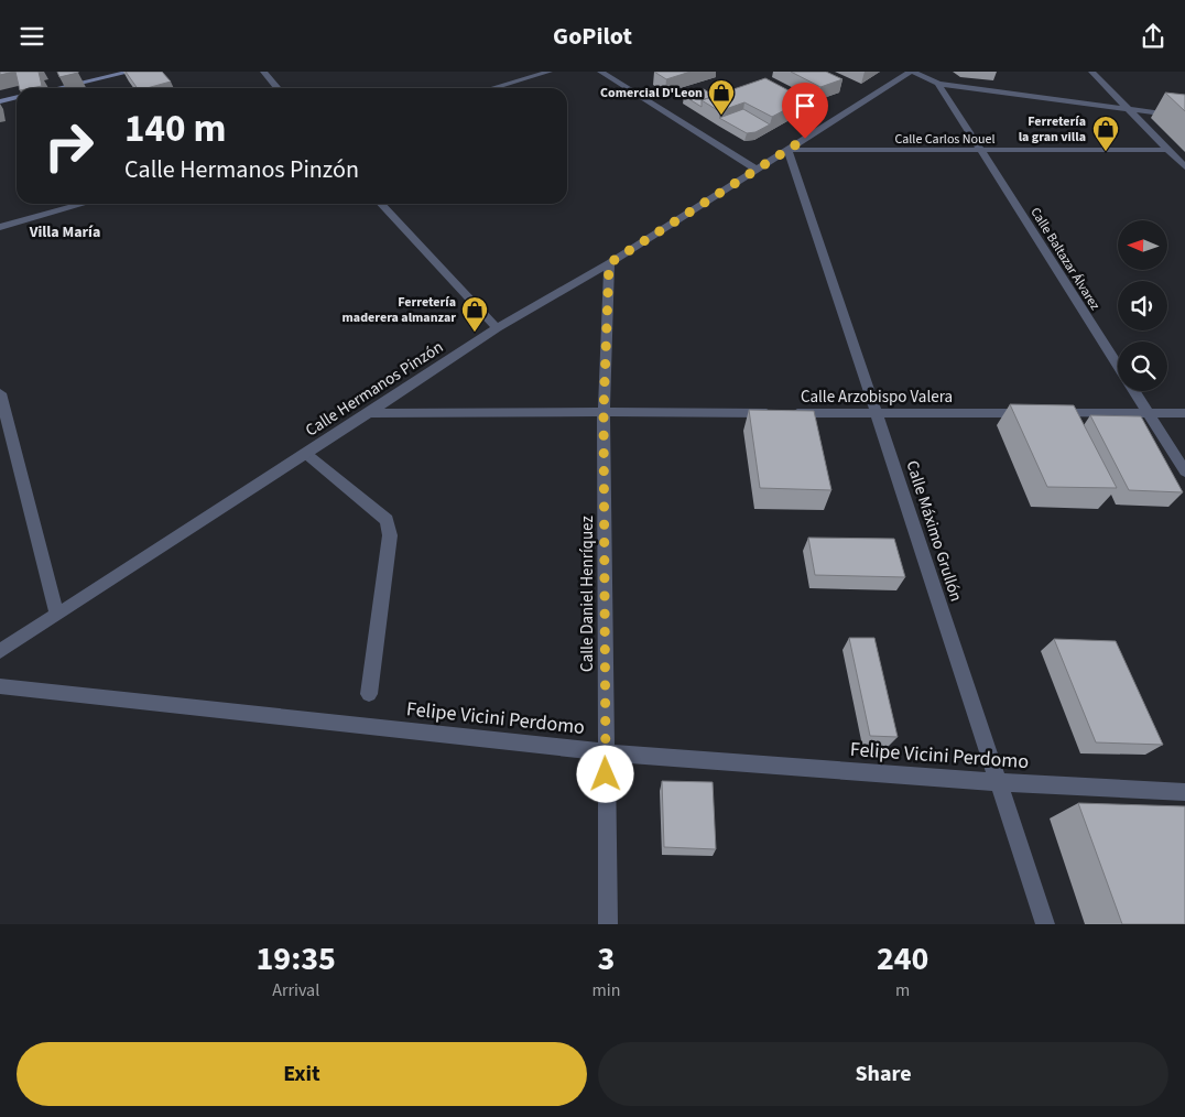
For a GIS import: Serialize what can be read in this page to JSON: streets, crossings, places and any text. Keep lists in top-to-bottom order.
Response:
{
  "streets": {
    "street": [
      "Calle Carlos Nouel",
      "Calle Baltazar Álvarez",
      "Calle Hermanos Pinzón",
      "Calle Arzobispo Valera",
      "Calle Máximo Grullón",
      "Calle Daniel Henríquez",
      "Felipe Vicini Perdomo"
    ]
  },
  "crossings": [
    ["Calle Carlos Nouel", "Calle Baltazar Álvarez"],
    ["Calle Carlos Nouel", "Calle Hermanos Pinzón"],
    ["Calle Carlos Nouel", "Calle Máximo Grullón"],
    ["Calle Baltazar Álvarez", "Calle Arzobispo Valera"],
    ["Calle Hermanos Pinzón", "Calle Arzobispo Valera"],
    ["Calle Hermanos Pinzón", "Calle Máximo Grullón"],
    ["Calle Hermanos Pinzón", "Calle Daniel Henríquez"],
    ["Calle Arzobispo Valera", "Calle Máximo Grullón"],
    ["Calle Arzobispo Valera", "Calle Daniel Henríquez"],
    ["Calle Máximo Grullón", "Felipe Vicini Perdomo"],
    ["Calle Daniel Henríquez", "Felipe Vicini Perdomo"]
  ],
  "districts": ["Villa María"],
  "places": {
    "shop": ["Comercial D'Leon", "Ferretería la gran villa", "Ferretería maderera almanzar"]
  },
  "north": "left",
  "page": {
    "header": "GoPilot",
    "turn": ["140 m", "Calle Hermanos Pinzón"],
    "eta": [
      "19:35",
      "Arrival",
      "3",
      "min",
      "240",
      "m"
    ],
    "buttons": ["Exit", "Share"]
  }
}
